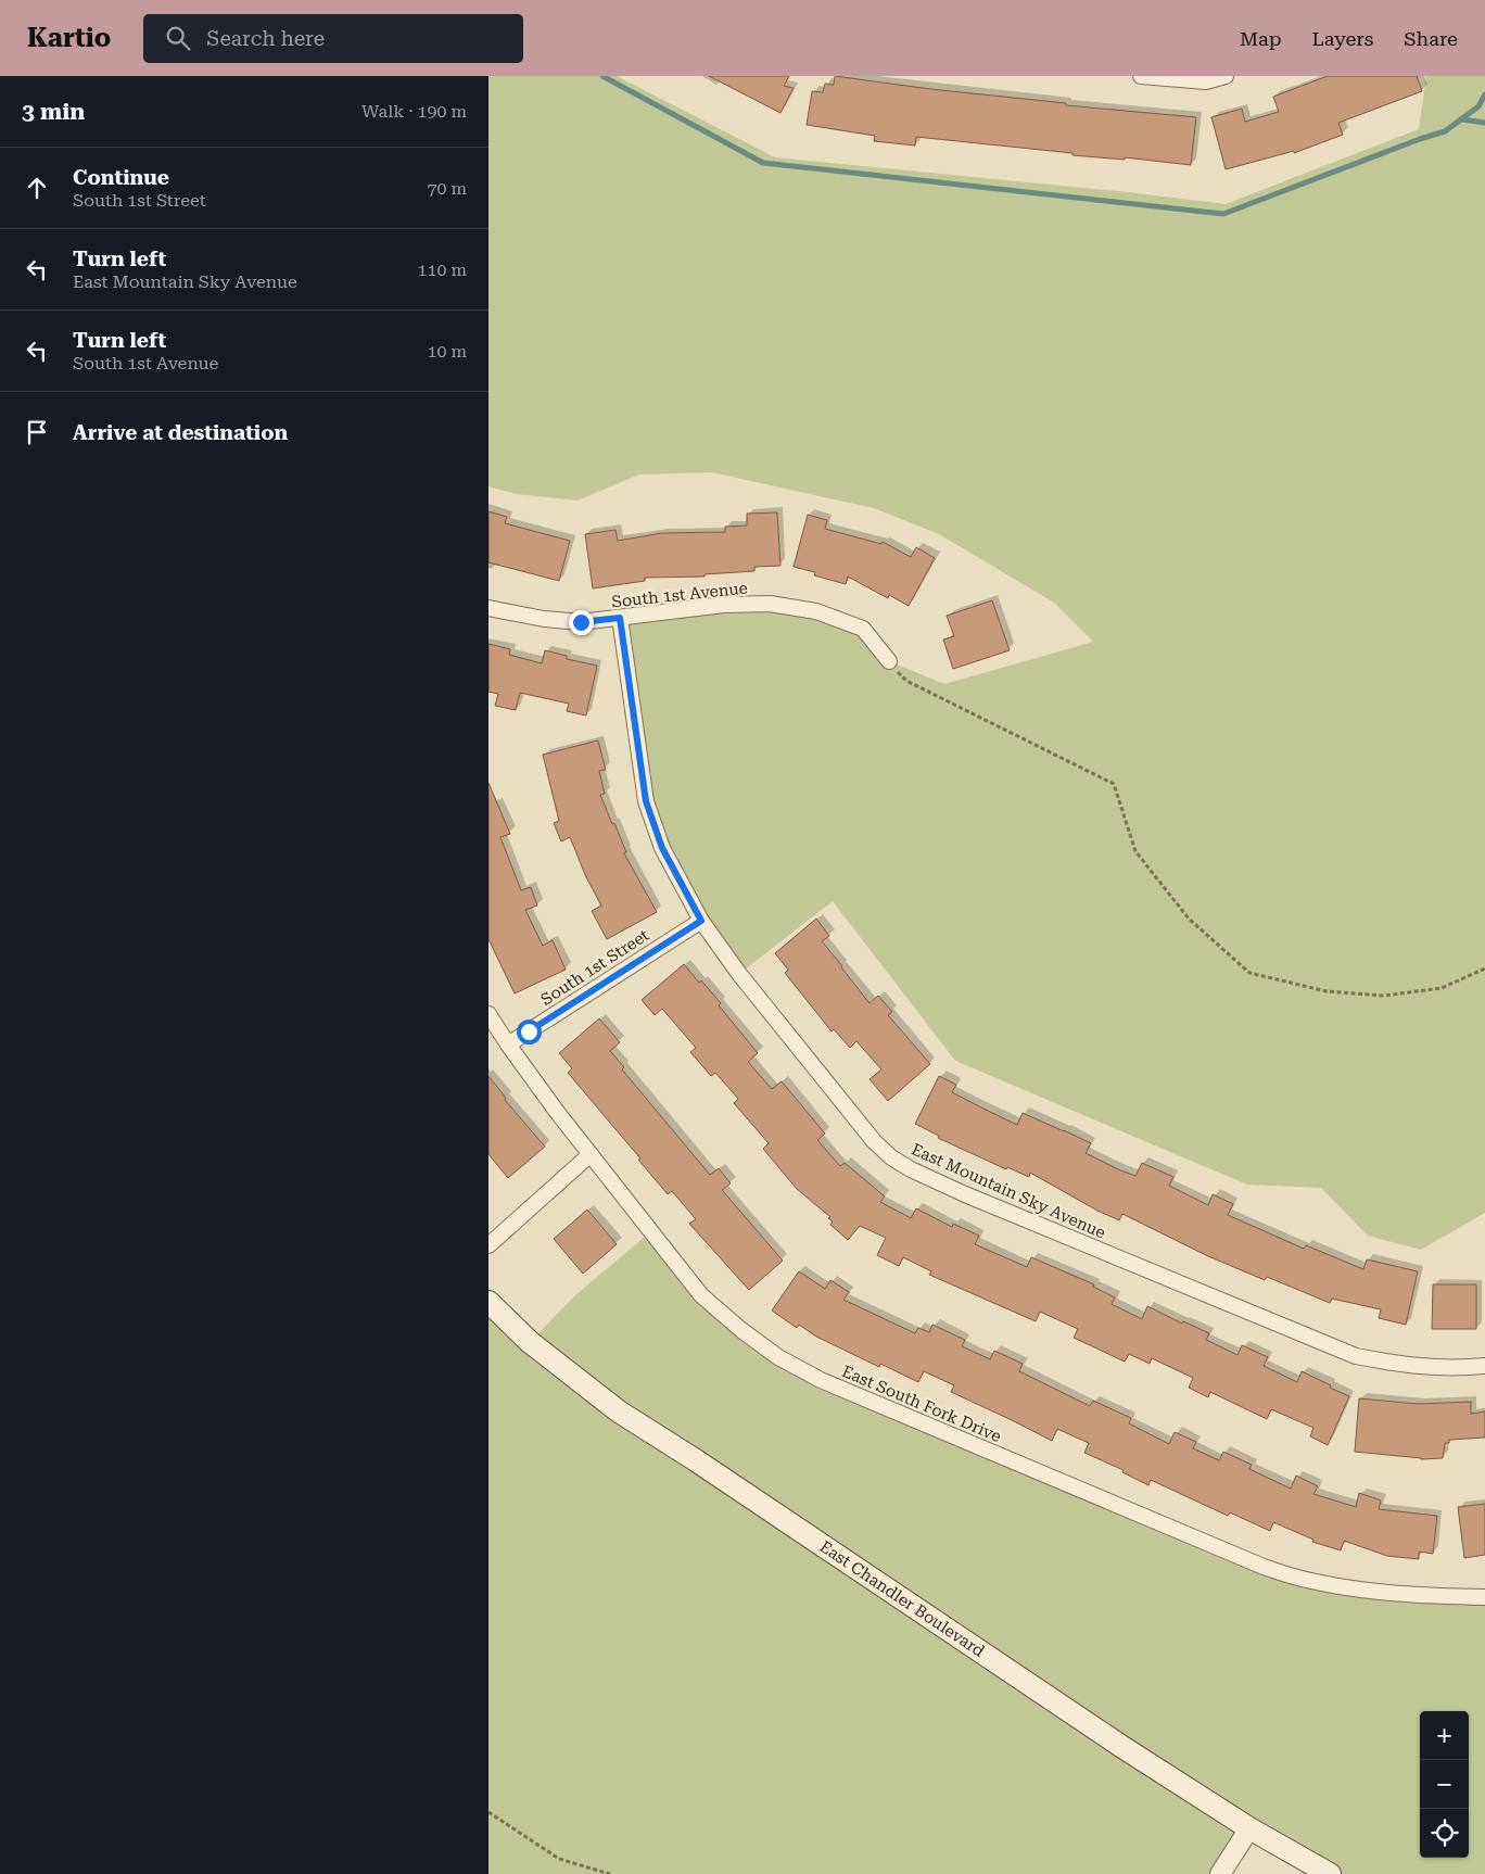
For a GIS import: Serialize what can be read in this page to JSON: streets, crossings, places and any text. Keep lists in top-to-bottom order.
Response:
{
  "streets": {
    "main road": ["East Chandler Boulevard"],
    "street": [
      "South 1st Avenue",
      "South 1st Street",
      "East Mountain Sky Avenue",
      "East South Fork Drive"
    ]
  },
  "crossings": [
    ["South 1st Avenue", "East Mountain Sky Avenue"],
    ["South 1st Street", "East Mountain Sky Avenue"],
    ["South 1st Street", "East South Fork Drive"]
  ],
  "page": {
    "header": "Kartio",
    "search": "Search here",
    "nav": ["Map", "Layers", "Share"],
    "heading": ["3 min", "Walk · 190 m"],
    "list": [
      ["Continue", "South 1st Street", "70 m"],
      ["Turn left", "East Mountain Sky Avenue", "110 m"],
      ["Turn left", "South 1st Avenue", "10 m"],
      "Arrive at destination"
    ],
    "map_buttons": ["+", "−"]
  }
}
